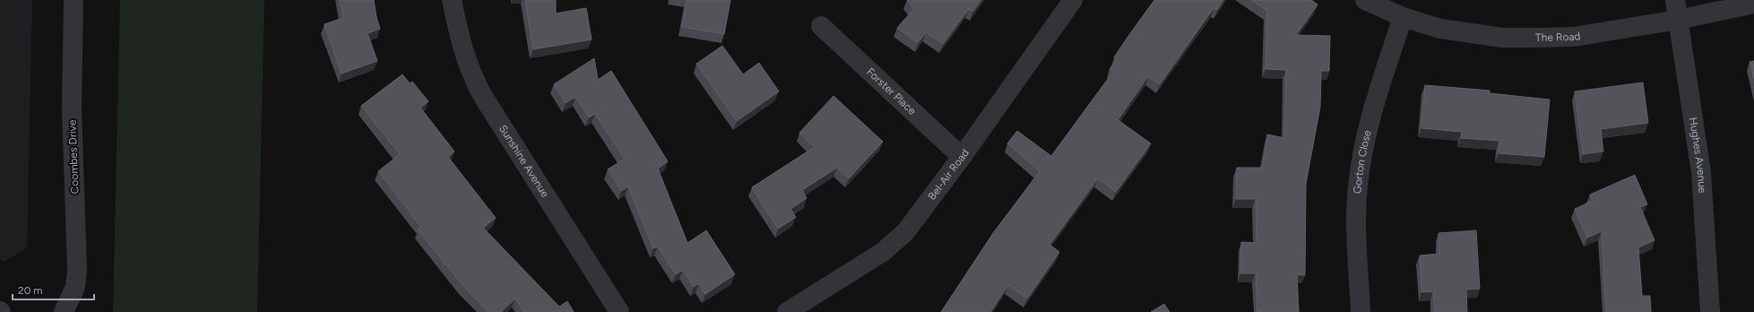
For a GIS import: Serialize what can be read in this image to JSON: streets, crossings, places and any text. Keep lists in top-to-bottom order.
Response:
{
  "streets": {
    "street": [
      "The Road",
      "Forster Place",
      "Hughes Avenue",
      "Coombes Drive",
      "Sunshine Avenue",
      "Gorton Close",
      "Bel-Air Road"
    ]
  },
  "crossings": [
    ["The Road", "Hughes Avenue"],
    ["The Road", "Gorton Close"],
    ["Forster Place", "Bel-Air Road"]
  ],
  "scale_bar": "20 m"
}
